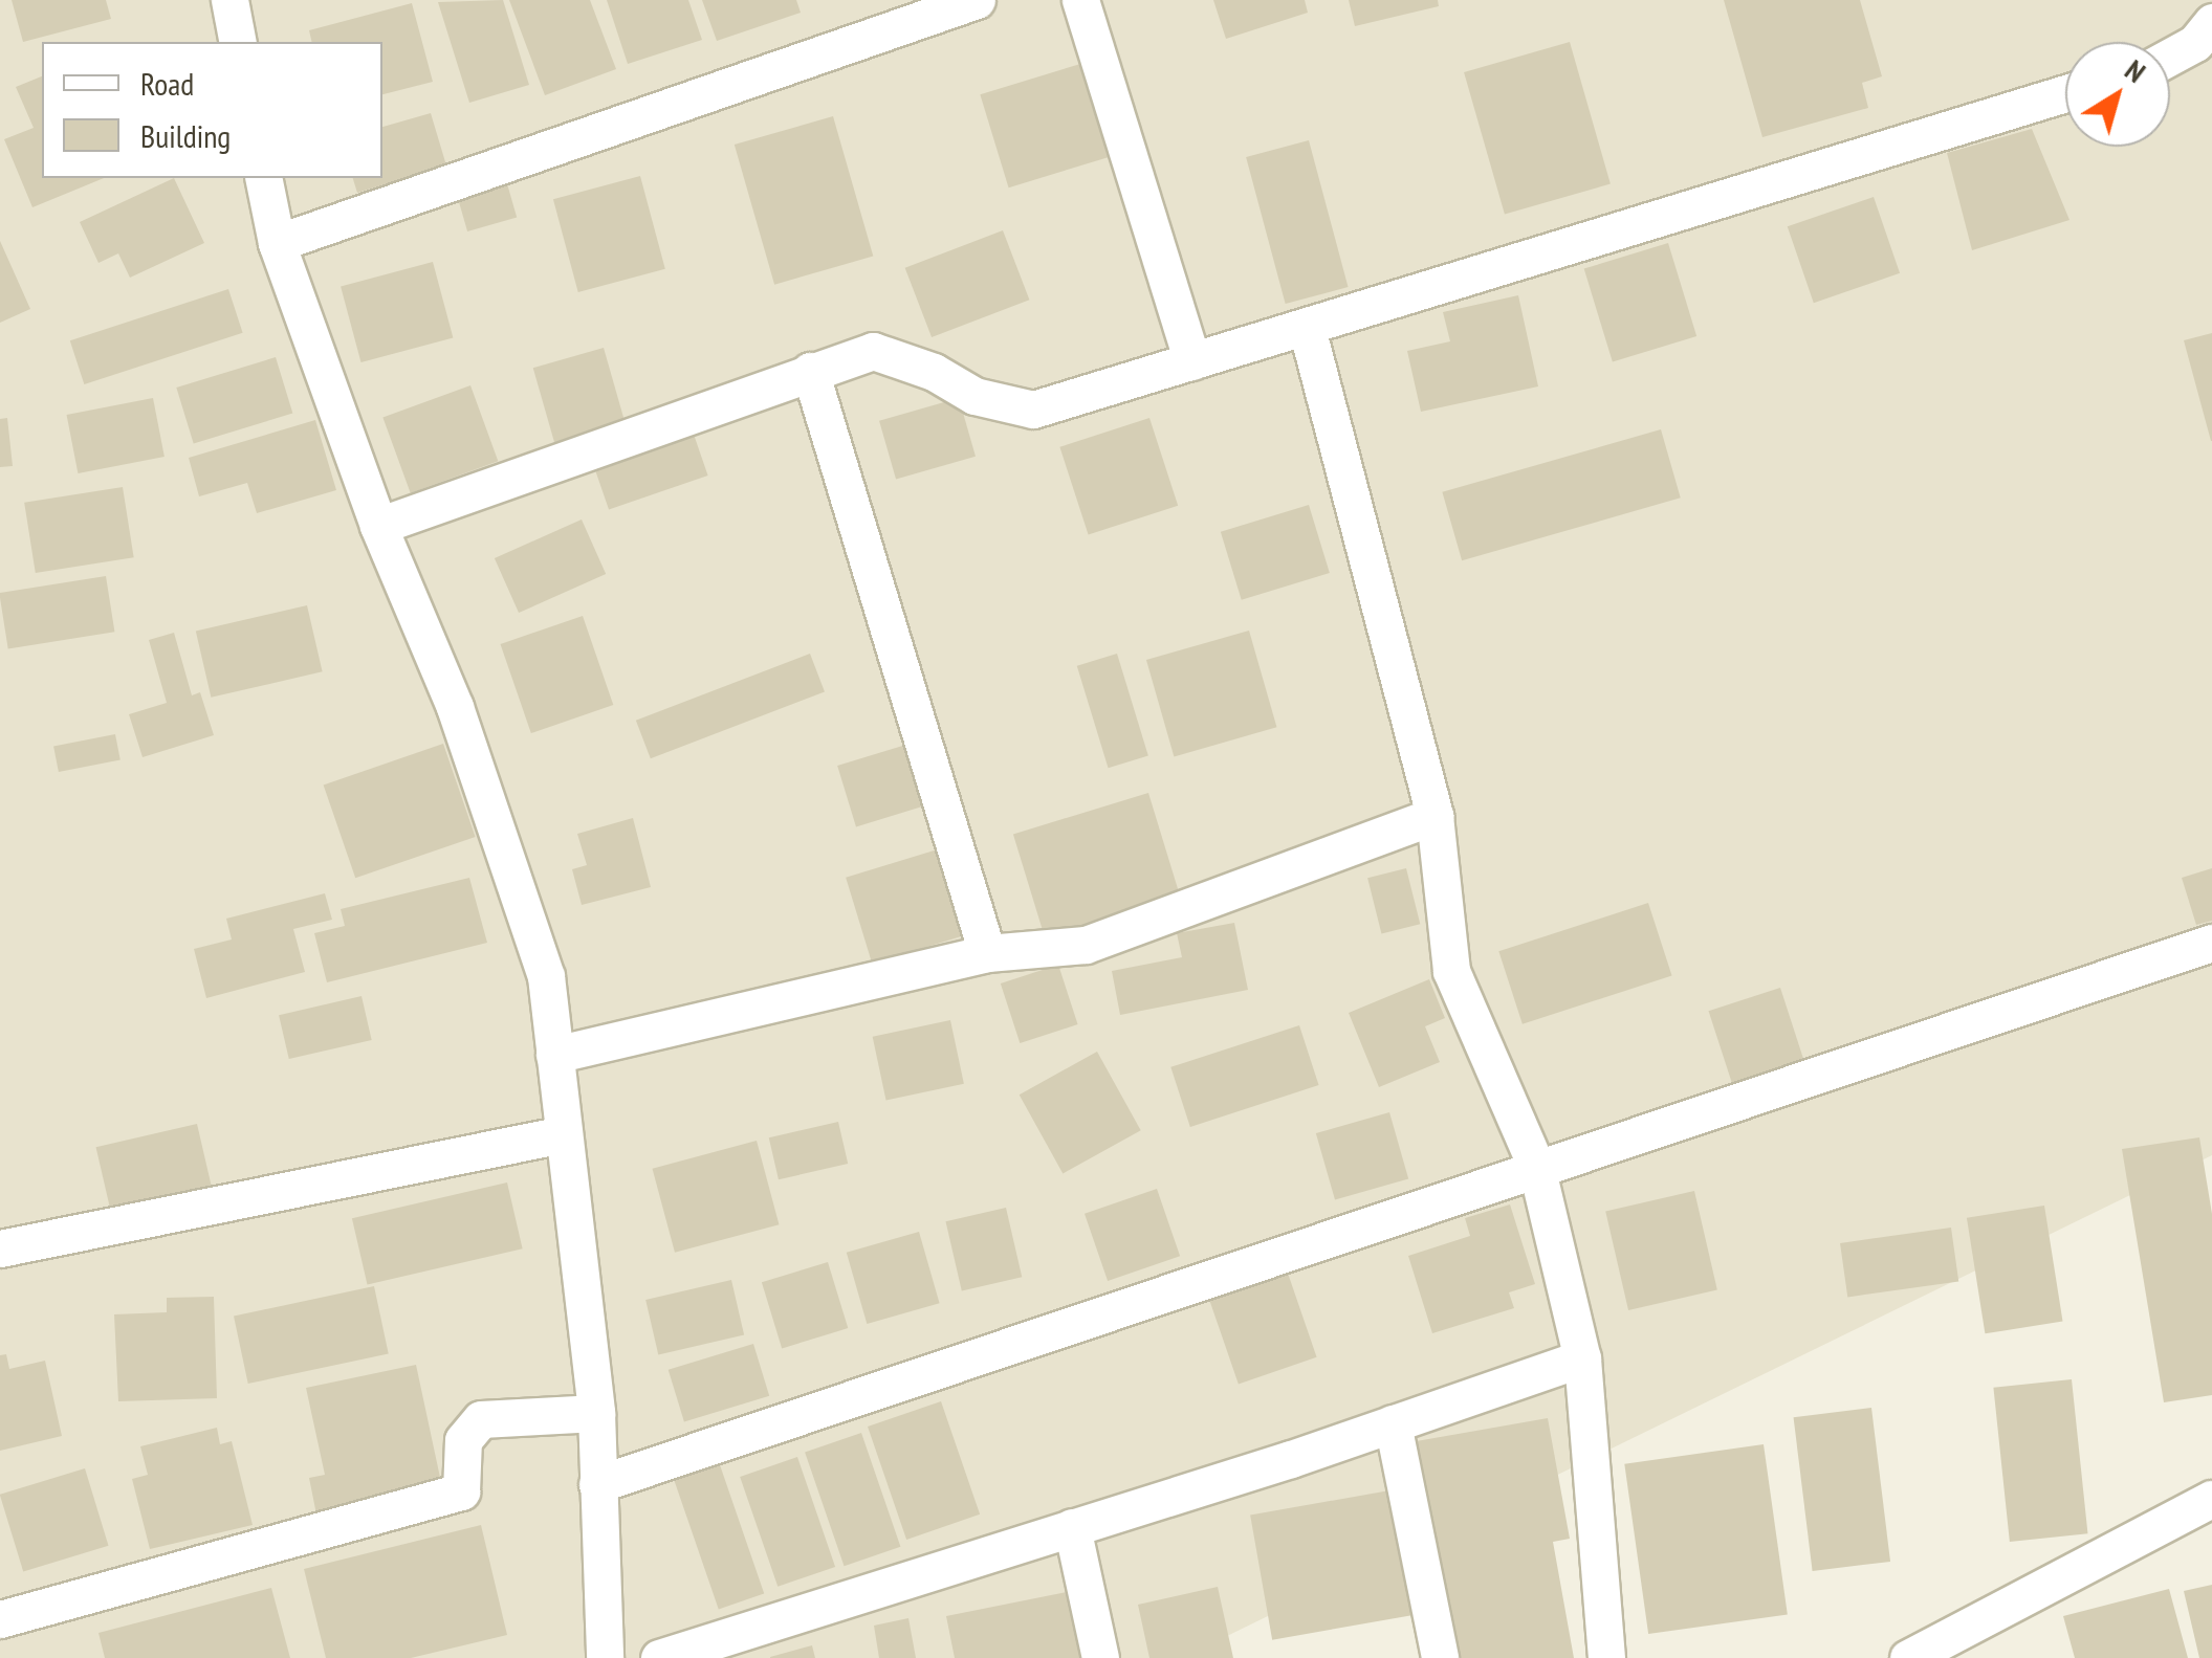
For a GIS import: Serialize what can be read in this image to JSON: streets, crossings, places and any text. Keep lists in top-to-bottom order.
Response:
{
  "legend": ["Road", "Building"],
  "north": "top right"
}
